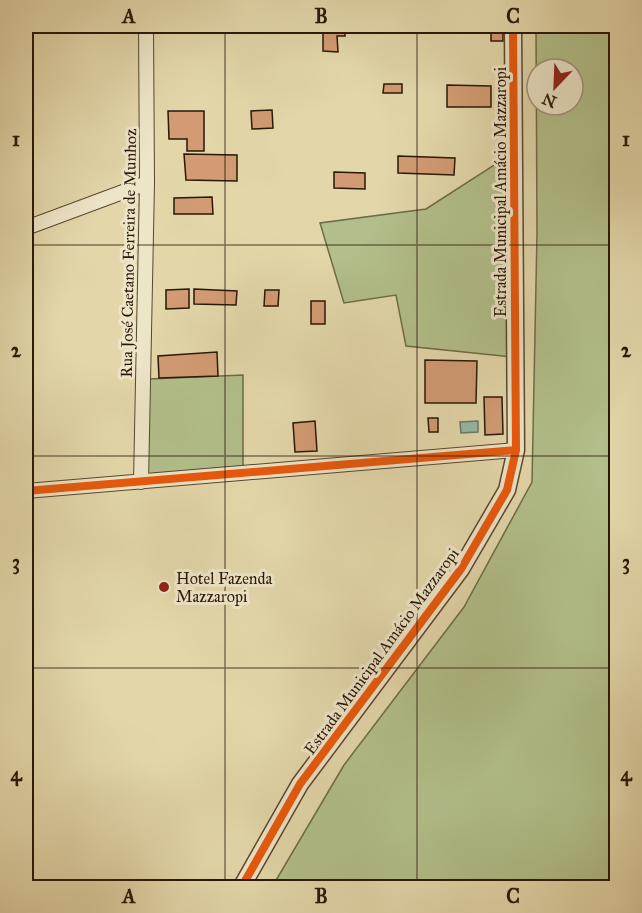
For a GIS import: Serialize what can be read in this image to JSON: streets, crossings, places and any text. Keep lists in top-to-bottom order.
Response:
{
  "streets": {
    "street": ["Estrada Municipal Amácio Mazzaropi", "Rua José Caetano Ferreira de Munhoz"]
  },
  "places": ["Hotel Fazenda Mazzaropi"],
  "north": "bottom left",
  "grid": {
    "columns": ["A", "B", "C"],
    "rows": [
      "1",
      "2",
      "3",
      "4"
    ]
  }
}
